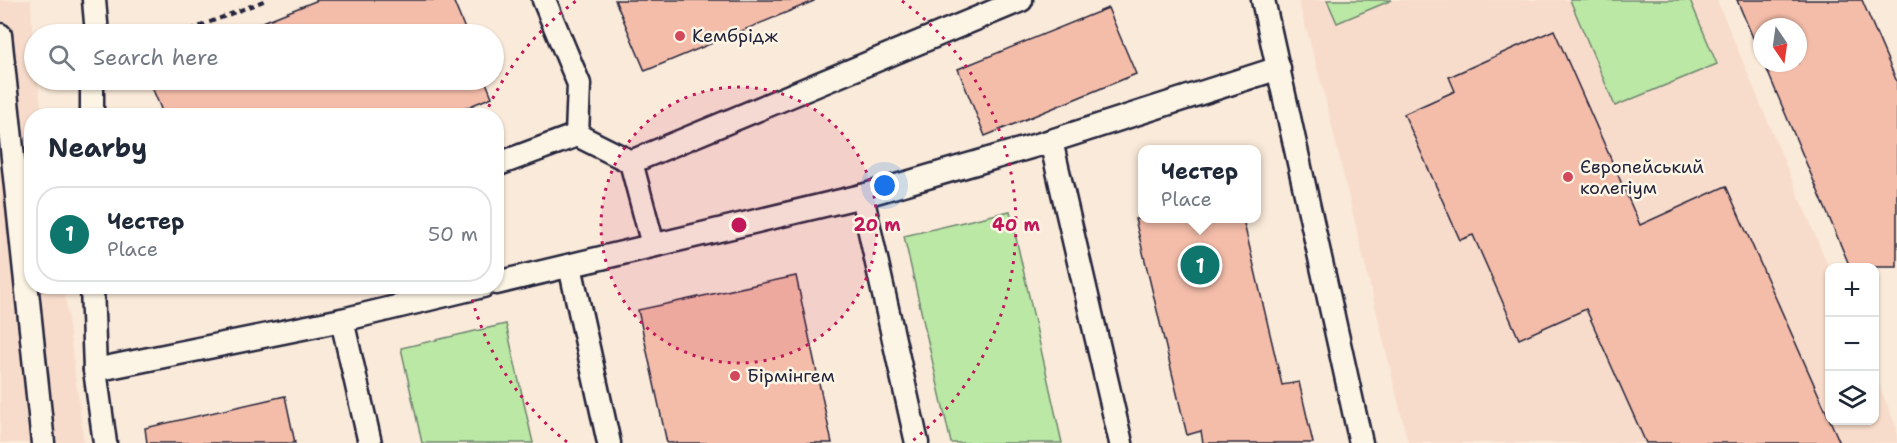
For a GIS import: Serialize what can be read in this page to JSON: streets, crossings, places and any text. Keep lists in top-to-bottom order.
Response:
{
  "places": ["Кембрідж", "Європейський колегіум", "Бірмінгем"],
  "north": "bottom",
  "page": {
    "search": "Search here",
    "heading": "Nearby",
    "popup": ["Честер", "Place"],
    "list": [
      {
        "mark": "1",
        "name": "Честер",
        "note": "Place",
        "value": "50 m"
      }
    ],
    "pins": "1",
    "map_buttons": ["+", "−"]
  },
  "rings": ["20 m", "40 m"]
}
